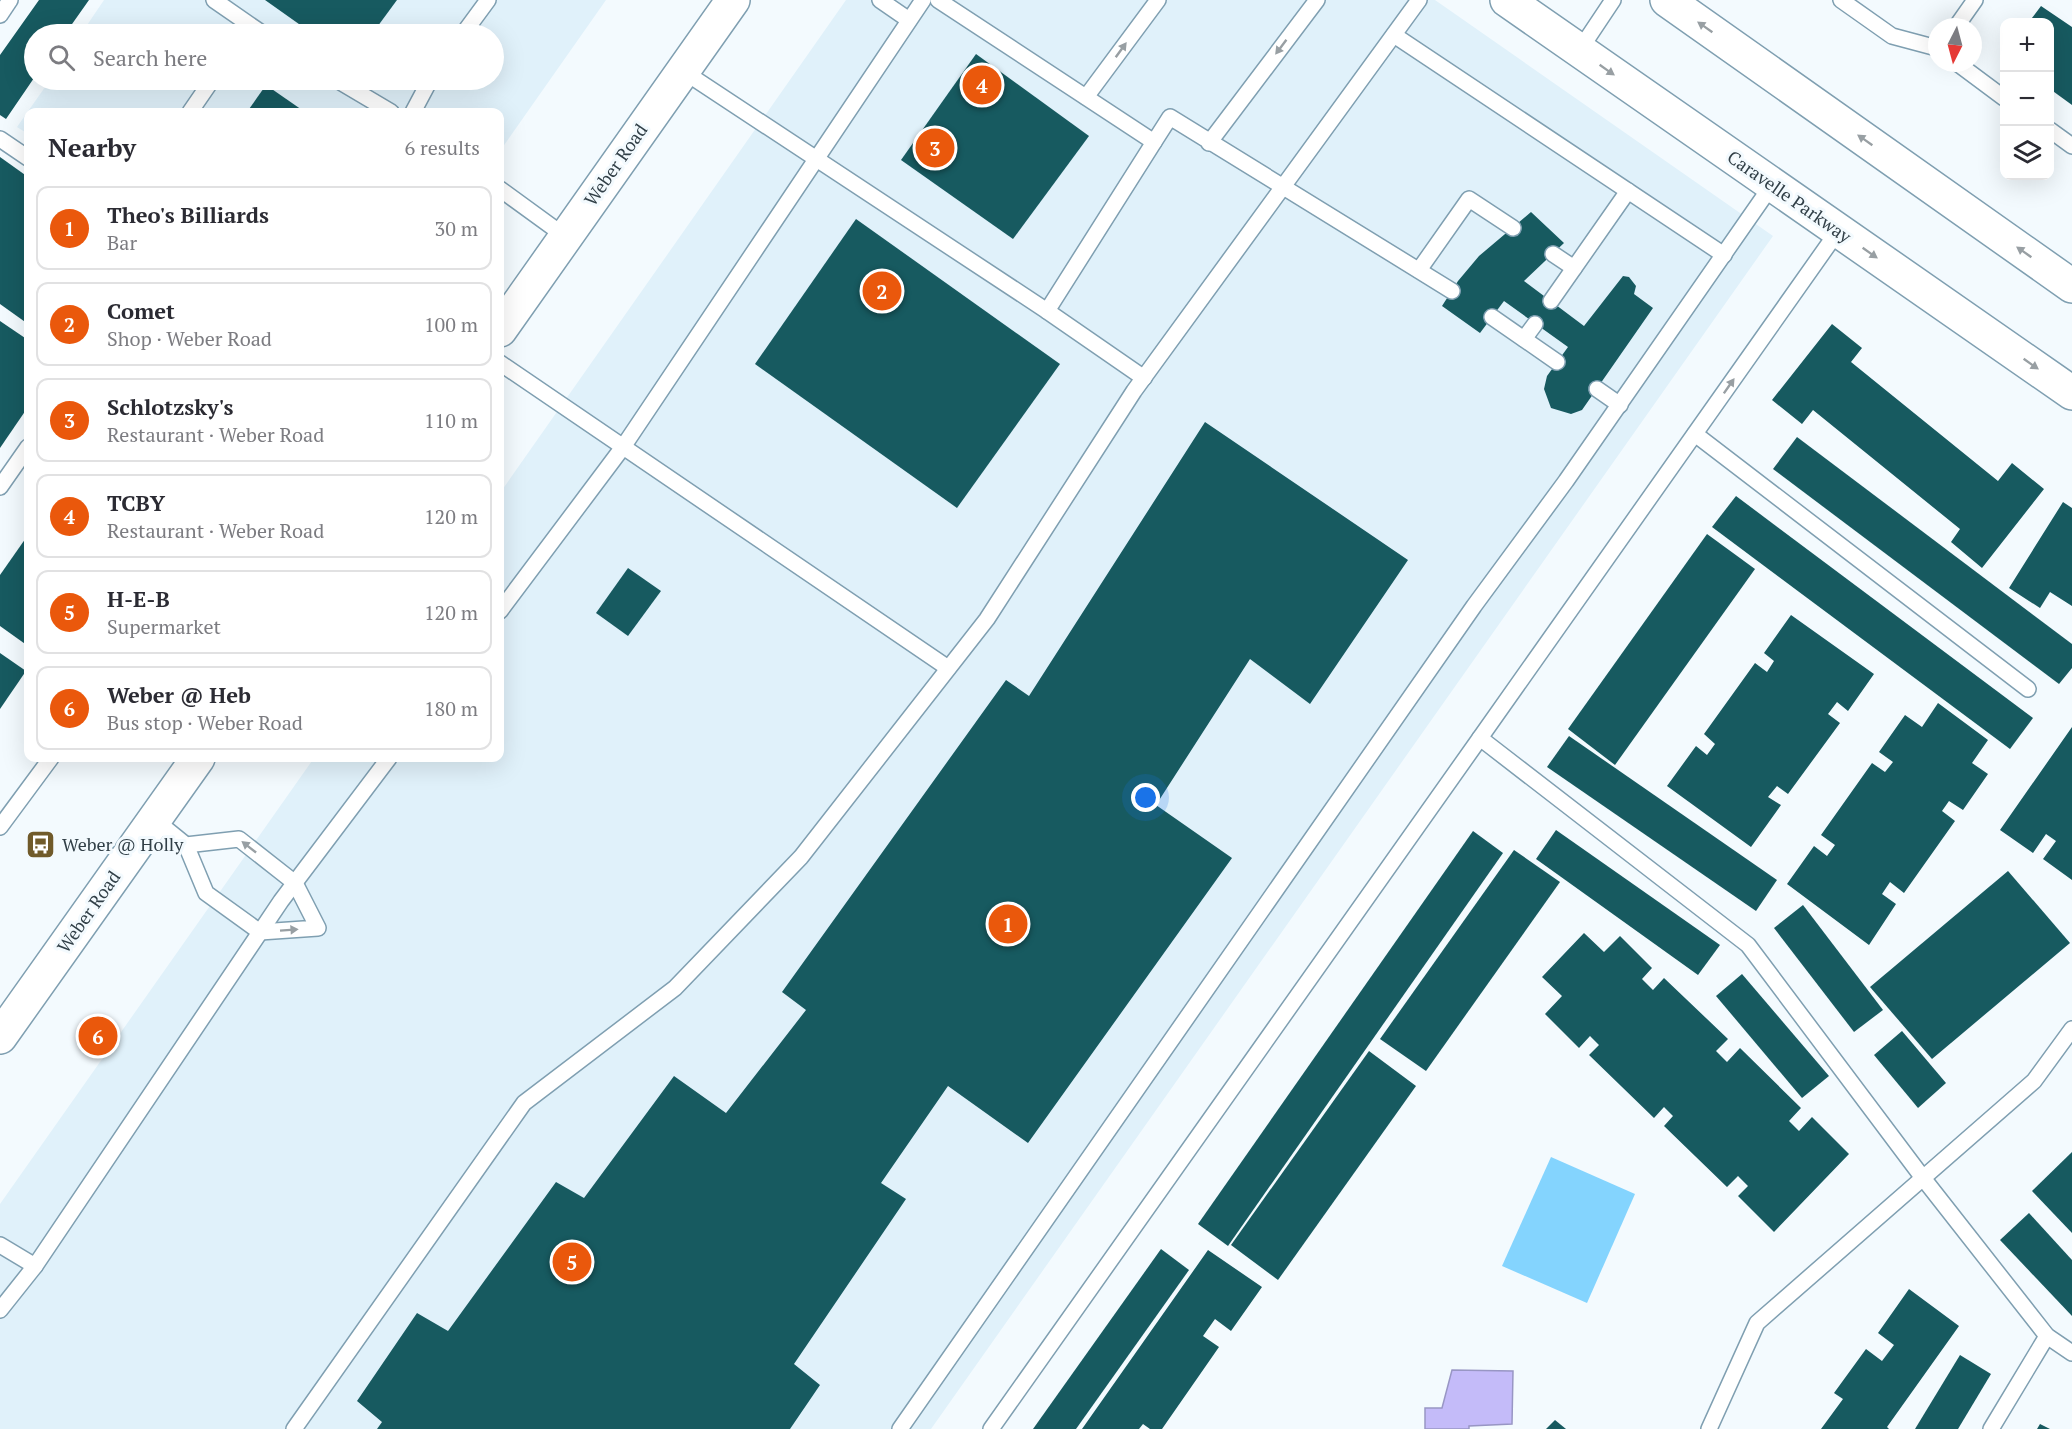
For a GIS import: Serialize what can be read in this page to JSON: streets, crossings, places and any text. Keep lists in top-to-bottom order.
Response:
{
  "streets": {
    "street": ["Weber Road", "Caravelle Parkway"]
  },
  "places": {
    "bus stop": ["Weber @ Holly"]
  },
  "north": "bottom",
  "page": {
    "map_buttons": ["+", "−"],
    "search": "Search here",
    "pins": [
      "4",
      "3",
      "2",
      "1",
      "6",
      "5"
    ],
    "heading": ["Nearby", "6 results"],
    "list": [
      {
        "mark": "1",
        "name": "Theo's Billiards",
        "note": "Bar",
        "value": "30 m"
      },
      {
        "mark": "2",
        "name": "Comet",
        "note": "Shop · Weber Road",
        "value": "100 m"
      },
      {
        "mark": "3",
        "name": "Schlotzsky's",
        "note": "Restaurant · Weber Road",
        "value": "110 m"
      },
      {
        "mark": "4",
        "name": "TCBY",
        "note": "Restaurant · Weber Road",
        "value": "120 m"
      },
      {
        "mark": "5",
        "name": "H-E-B",
        "note": "Supermarket",
        "value": "120 m"
      },
      {
        "mark": "6",
        "name": "Weber @ Heb",
        "note": "Bus stop · Weber Road",
        "value": "180 m"
      }
    ]
  }
}
